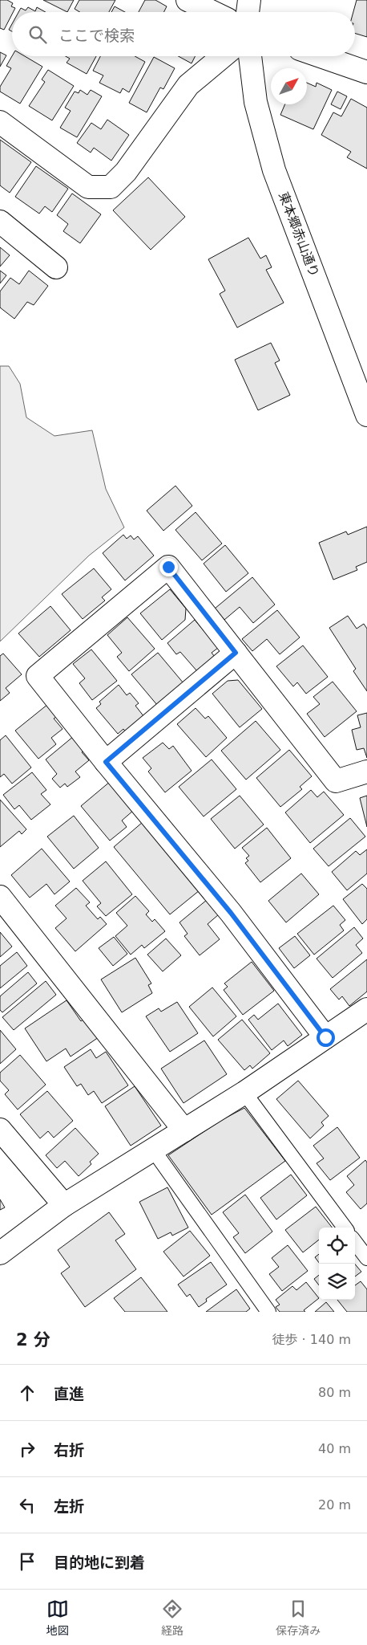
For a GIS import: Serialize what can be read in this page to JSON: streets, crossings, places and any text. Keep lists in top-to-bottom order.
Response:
{
  "streets": {
    "street": ["東本郷赤山通り"]
  },
  "north": "top right",
  "page": {
    "search": "ここで検索",
    "heading": ["2 分", "徒歩 · 140 m"],
    "list": [
      ["直進", "80 m"],
      ["右折", "40 m"],
      ["左折", "20 m"],
      "目的地に到着"
    ],
    "nav": ["地図", "経路", "保存済み"]
  }
}
